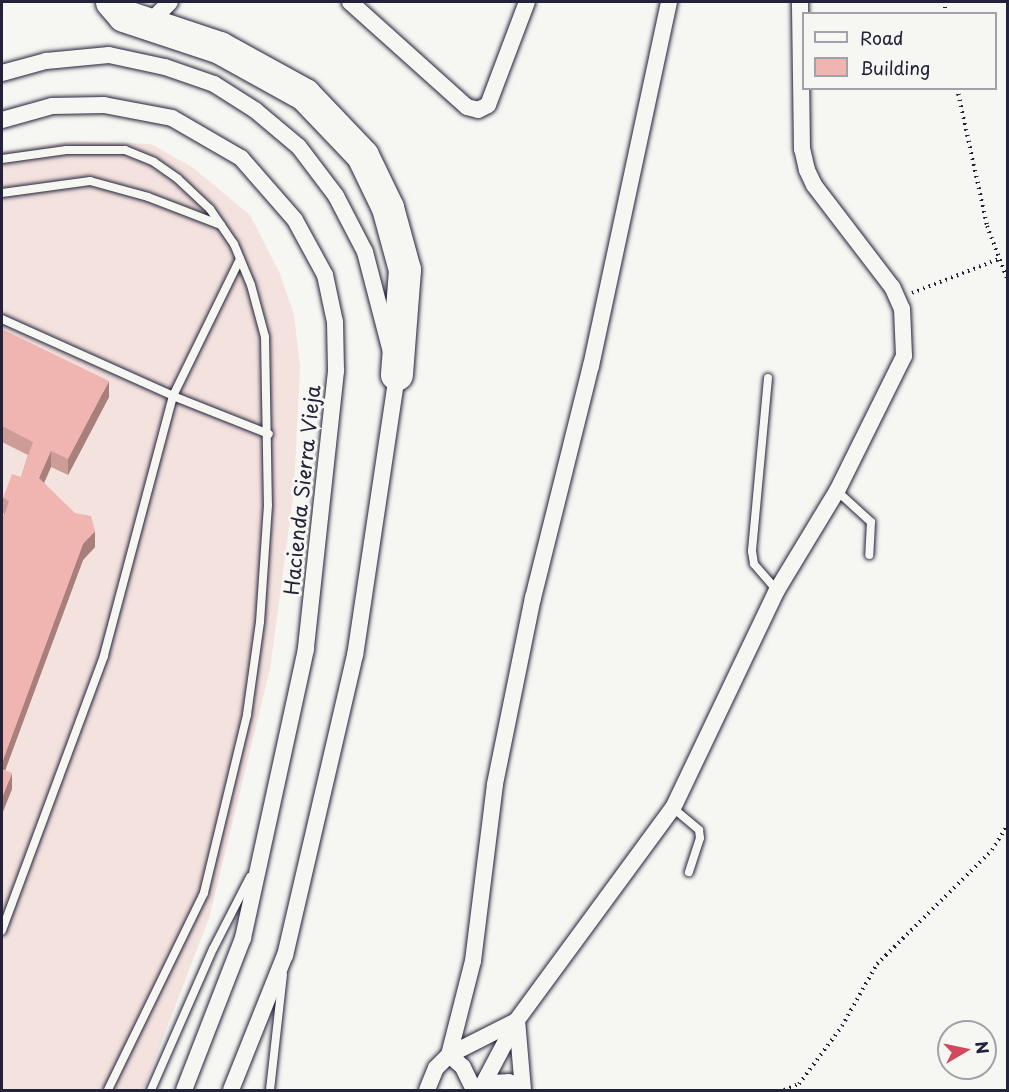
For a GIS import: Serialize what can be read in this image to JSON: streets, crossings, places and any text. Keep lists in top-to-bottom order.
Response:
{
  "streets": {
    "street": ["Hacienda Sierra Vieja"]
  },
  "legend": ["Road", "Building"],
  "north": "right"
}
